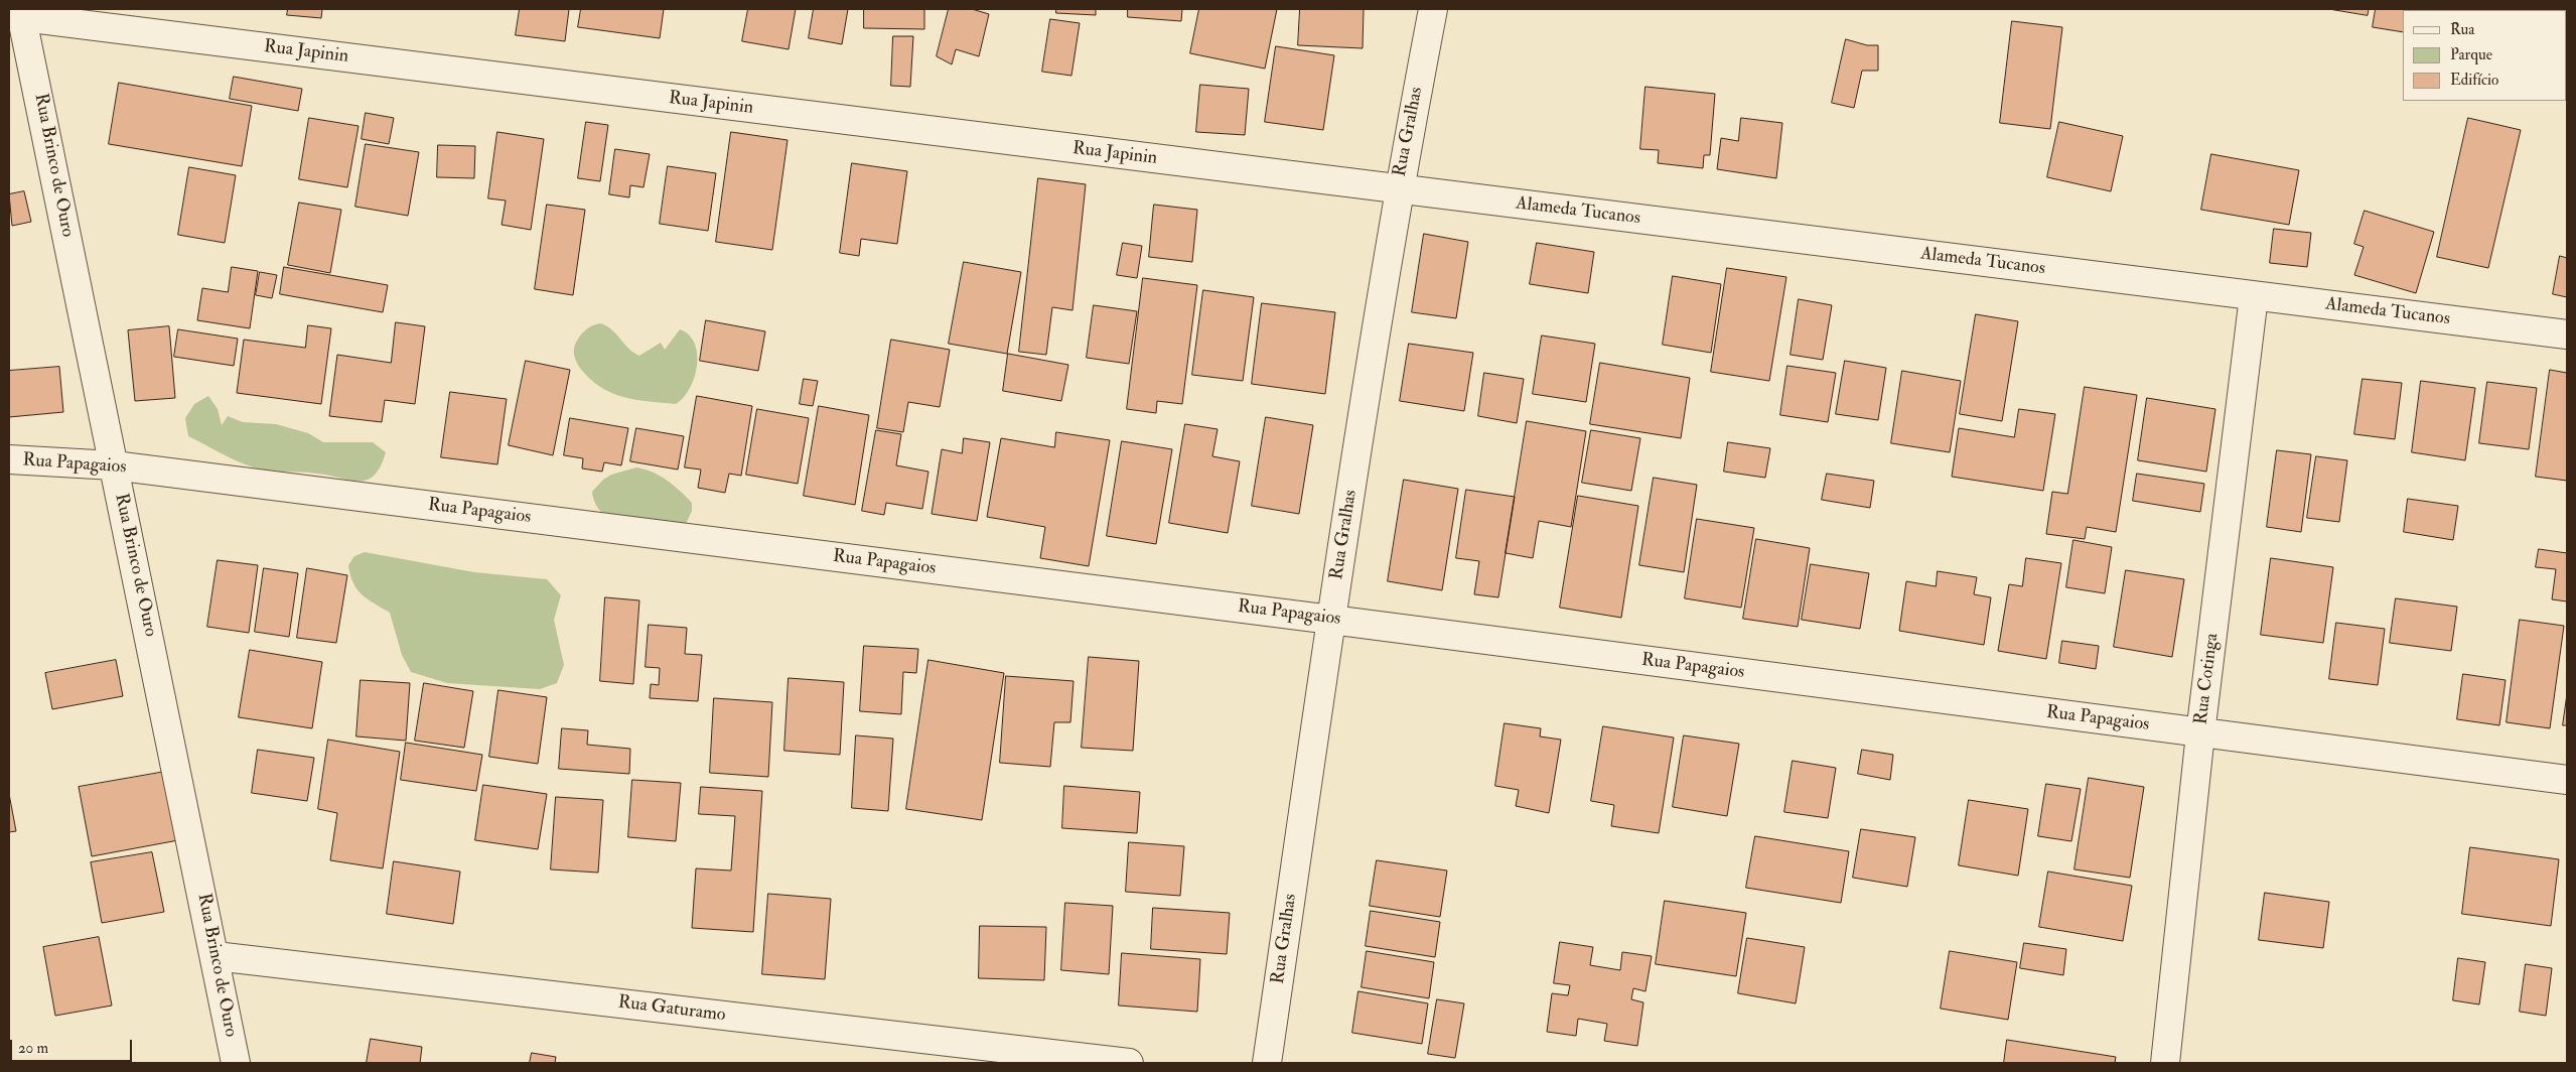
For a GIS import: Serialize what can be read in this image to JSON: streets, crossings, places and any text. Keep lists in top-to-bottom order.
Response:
{
  "streets": {
    "street": [
      "Rua Japinin",
      "Rua Gralhas",
      "Rua Brinco de Ouro",
      "Alameda Tucanos",
      "Rua Papagaios",
      "Rua Cotinga",
      "Rua Gaturamo"
    ]
  },
  "crossings": [
    ["Rua Japinin", "Rua Gralhas"],
    ["Rua Japinin", "Rua Brinco de Ouro"],
    ["Rua Japinin", "Alameda Tucanos"],
    ["Rua Gralhas", "Alameda Tucanos"],
    ["Rua Gralhas", "Rua Papagaios"],
    ["Rua Brinco de Ouro", "Rua Papagaios"],
    ["Rua Brinco de Ouro", "Rua Gaturamo"],
    ["Alameda Tucanos", "Rua Cotinga"],
    ["Rua Papagaios", "Rua Cotinga"]
  ],
  "legend": ["Rua", "Parque", "Edifício"],
  "scale_bar": "20 m"
}
